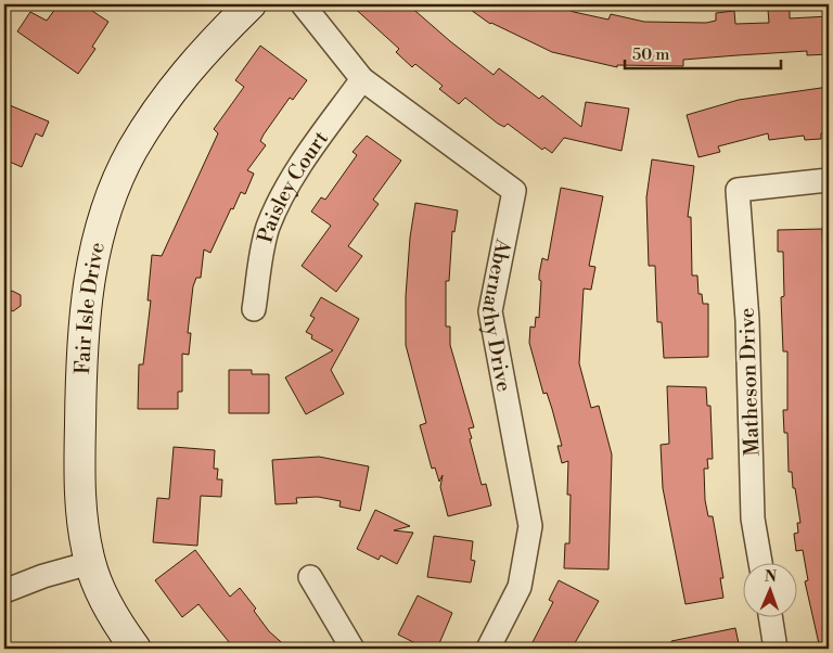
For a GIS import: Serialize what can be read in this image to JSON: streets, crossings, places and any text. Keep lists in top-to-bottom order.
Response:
{
  "streets": {
    "street": [
      "Paisley Court",
      "Fair Isle Drive",
      "Abernathy Drive",
      "Matheson Drive"
    ]
  },
  "crossings": [
    ["Paisley Court", "Abernathy Drive"]
  ],
  "scale_bar": "50 m",
  "north": "top"
}
